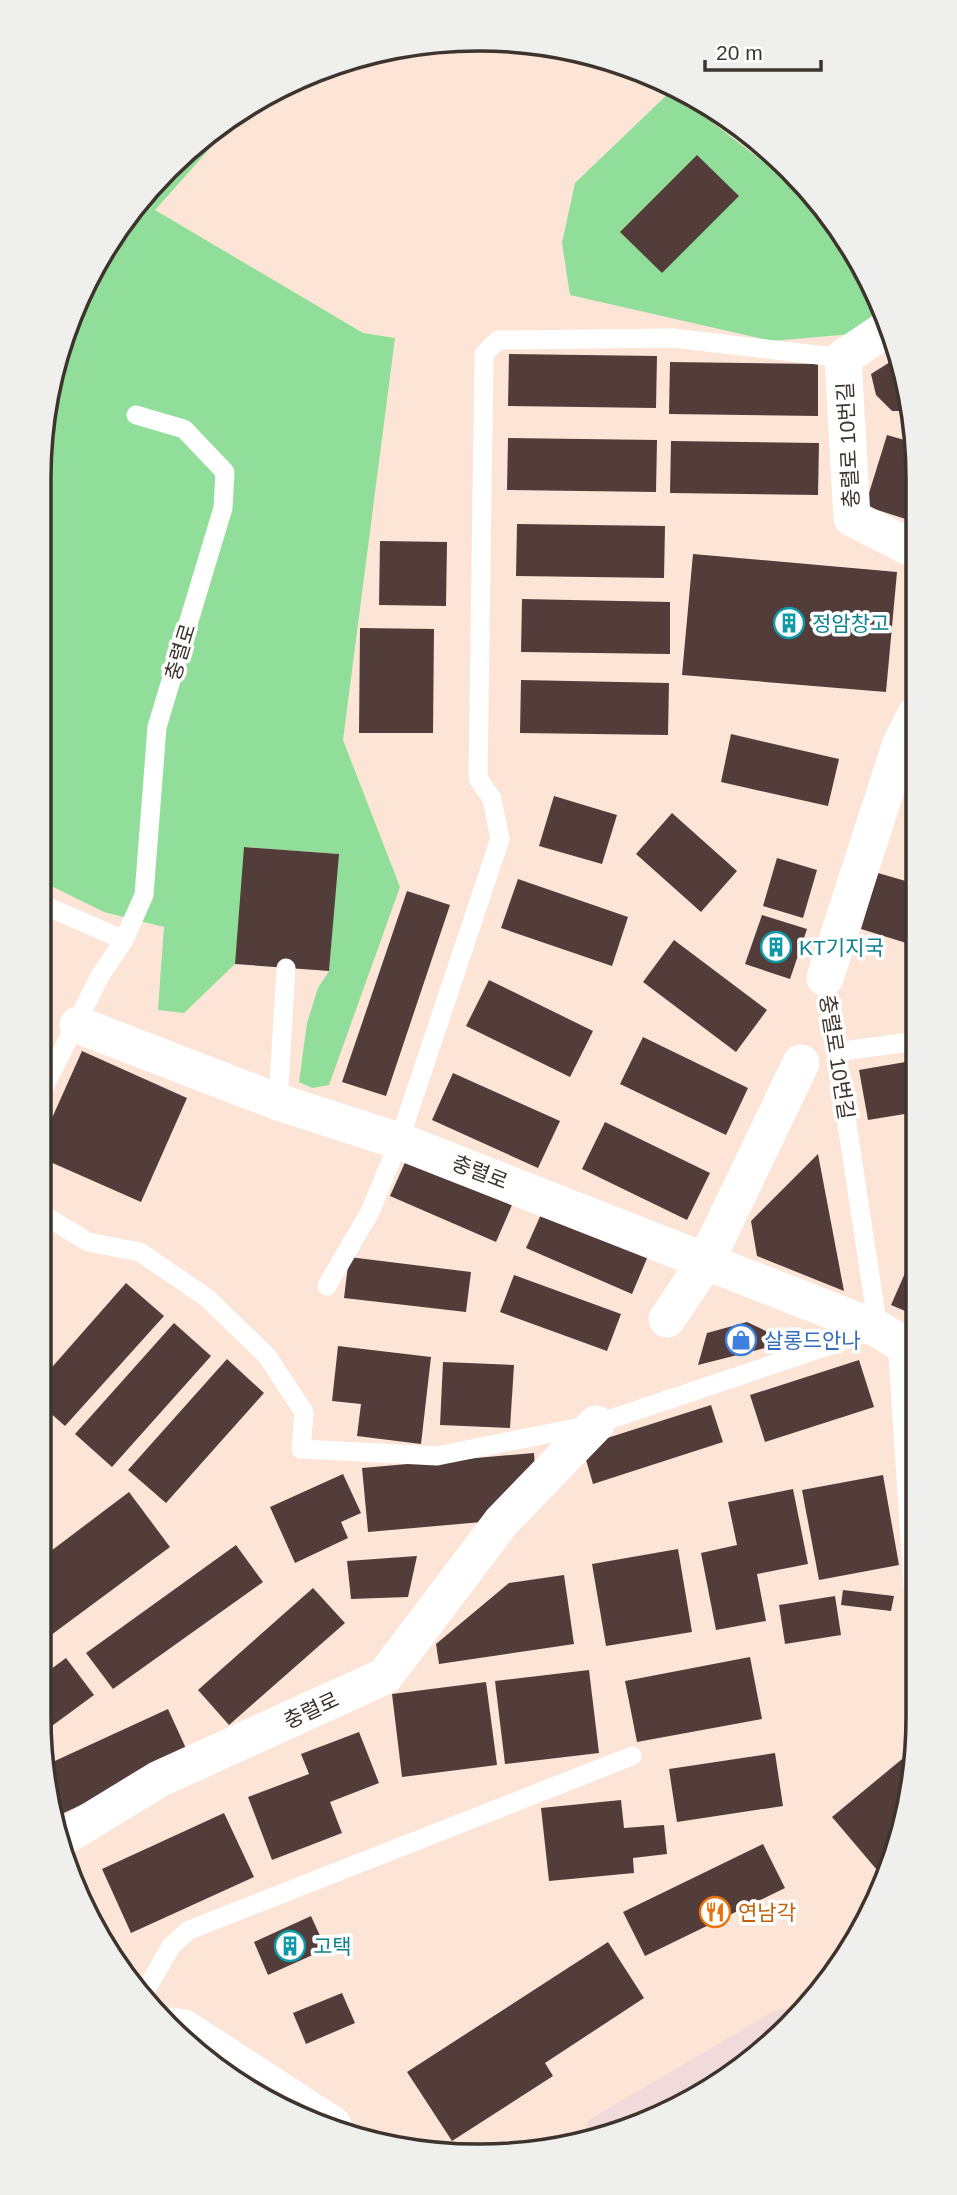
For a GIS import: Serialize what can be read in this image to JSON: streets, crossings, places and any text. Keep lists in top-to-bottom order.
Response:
{
  "streets": {
    "street": ["충렬로 10번길", "충렬로"]
  },
  "crossings": [
    ["충렬로 10번길", "충렬로"]
  ],
  "places": {
    "building": ["정암창고", "KT기지국", "고택"],
    "shop": ["살롱드안나"],
    "restaurant": ["연남각"]
  },
  "scale_bar": "20 m"
}
